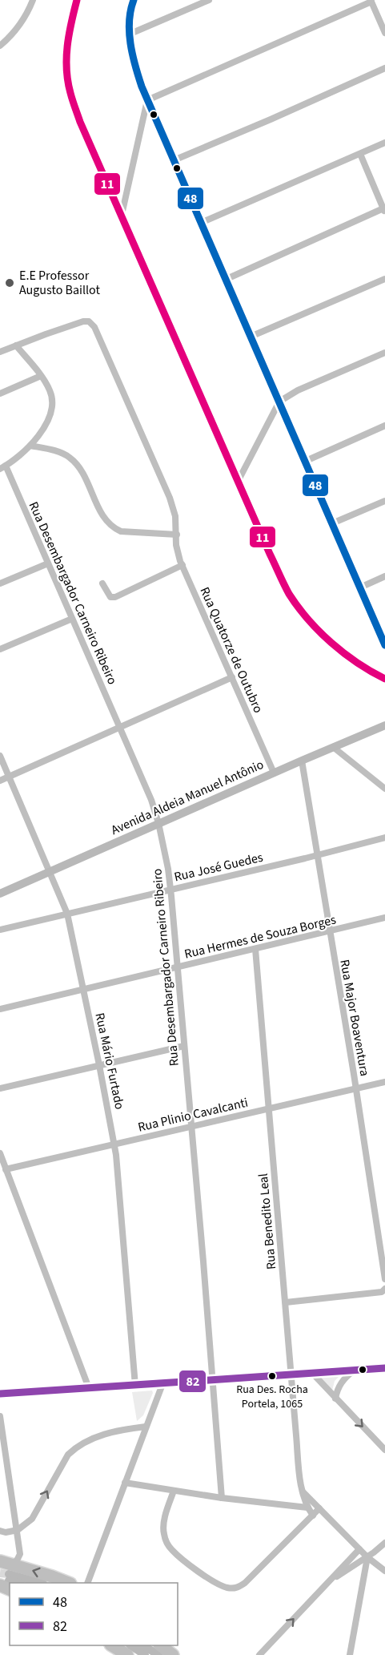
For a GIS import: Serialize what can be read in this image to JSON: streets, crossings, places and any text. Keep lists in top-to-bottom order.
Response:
{
  "streets": {
    "street": [
      "Rua Desembargador Carneiro Ribeiro",
      "Rua Quatorze de Outubro",
      "Avenida Aldeia Manuel Antônio",
      "Rua José Guedes",
      "Rua Hermes de Souza Borges",
      "Rua Major Boaventura",
      "Rua Mário Furtado",
      "Rua Plinio Cavalcanti",
      "Rua Benedito Leal"
    ]
  },
  "crossings": [
    ["Rua Desembargador Carneiro Ribeiro", "Avenida Aldeia Manuel Antônio"],
    ["Rua Desembargador Carneiro Ribeiro", "Rua José Guedes"],
    ["Rua Desembargador Carneiro Ribeiro", "Rua Hermes de Souza Borges"],
    ["Rua Desembargador Carneiro Ribeiro", "Rua Plinio Cavalcanti"],
    ["Rua Quatorze de Outubro", "Avenida Aldeia Manuel Antônio"],
    ["Avenida Aldeia Manuel Antônio", "Rua Major Boaventura"],
    ["Avenida Aldeia Manuel Antônio", "Rua Mário Furtado"],
    ["Rua José Guedes", "Rua Major Boaventura"],
    ["Rua José Guedes", "Rua Mário Furtado"],
    ["Rua Hermes de Souza Borges", "Rua Major Boaventura"],
    ["Rua Hermes de Souza Borges", "Rua Mário Furtado"],
    ["Rua Hermes de Souza Borges", "Rua Benedito Leal"],
    ["Rua Major Boaventura", "Rua Plinio Cavalcanti"],
    ["Rua Mário Furtado", "Rua Plinio Cavalcanti"],
    ["Rua Plinio Cavalcanti", "Rua Benedito Leal"]
  ],
  "places": ["E.E Professor Augusto Baillot", "Rua Des. Rocha Portela, 1065"],
  "lines": ["transit line 48", "transit line 11", "transit line 82"],
  "legend": ["48", "82"]
}
